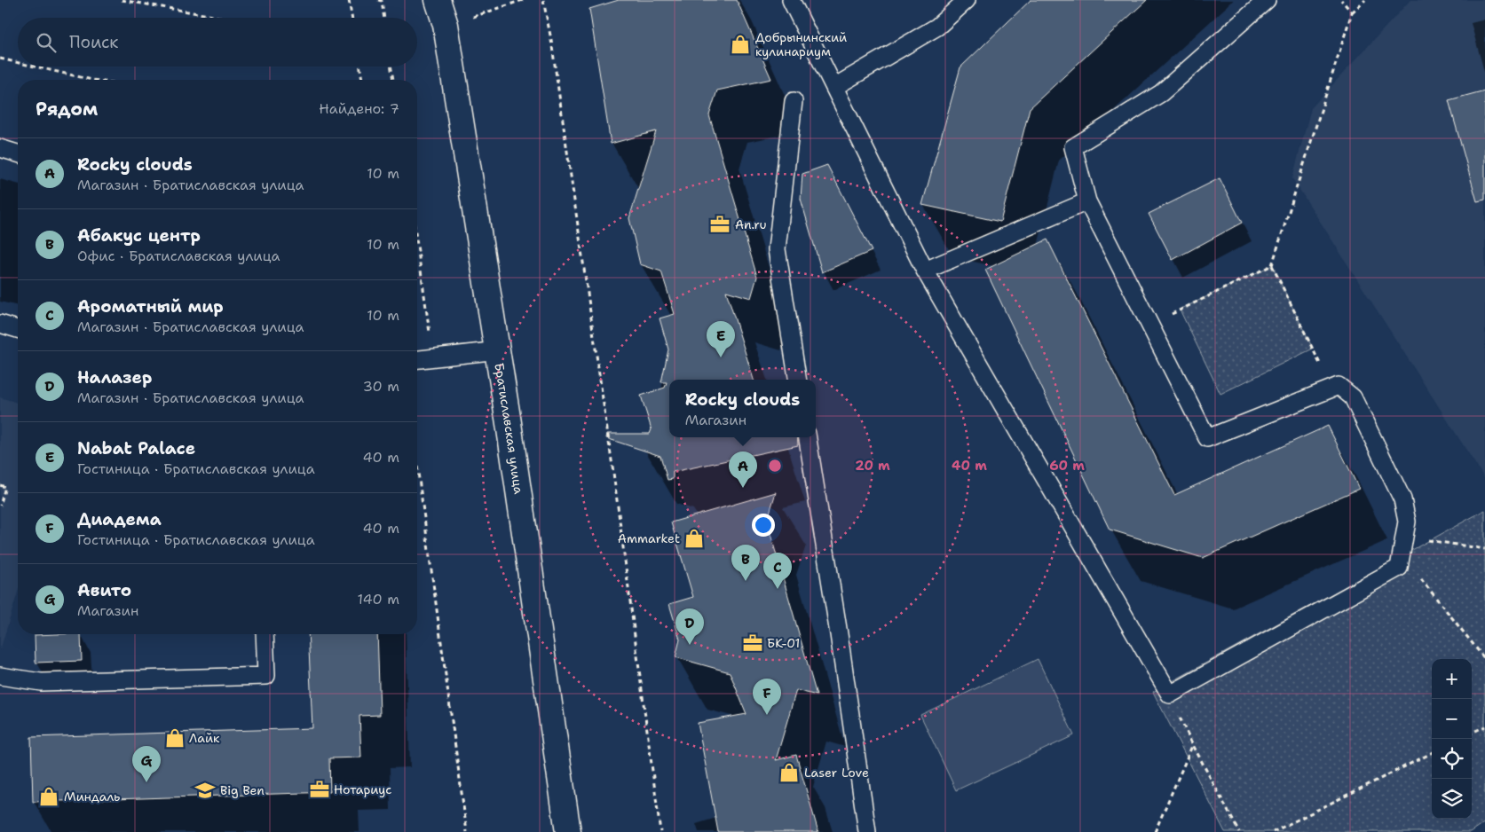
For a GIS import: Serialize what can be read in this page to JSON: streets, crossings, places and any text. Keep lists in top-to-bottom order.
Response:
{
  "streets": {
    "main road": ["Братиславская улица"]
  },
  "places": {
    "shop": [
      "Добрынинский кулинариум",
      "Ammarket",
      "Лайк",
      "Laser Love",
      "Миндаль"
    ],
    "office": ["An.ru", "БК-01", "Нотариус"],
    "school or university": ["Big Ben"]
  },
  "page": {
    "search": "Поиск",
    "heading": ["Рядом", "Найдено: 7"],
    "list": [
      {
        "mark": "A",
        "name": "Rocky clouds",
        "note": "Магазин · Братиславская улица",
        "value": "10 m"
      },
      {
        "mark": "B",
        "name": "Абакус центр",
        "note": "Офис · Братиславская улица",
        "value": "10 m"
      },
      {
        "mark": "C",
        "name": "Ароматный мир",
        "note": "Магазин · Братиславская улица",
        "value": "10 m"
      },
      {
        "mark": "D",
        "name": "Налазер",
        "note": "Магазин · Братиславская улица",
        "value": "30 m"
      },
      {
        "mark": "E",
        "name": "Nabat Palace",
        "note": "Гостиница · Братиславская улица",
        "value": "40 m"
      },
      {
        "mark": "F",
        "name": "Диадема",
        "note": "Гостиница · Братиславская улица",
        "value": "40 m"
      },
      {
        "mark": "G",
        "name": "Авито",
        "note": "Магазин",
        "value": "140 m"
      }
    ],
    "pins": [
      "E",
      "A",
      "B",
      "C",
      "D",
      "F",
      "G"
    ],
    "popup": ["Rocky clouds", "Магазин"],
    "map_buttons": ["+", "−"]
  },
  "rings": ["20 m", "40 m", "60 m"]
}
